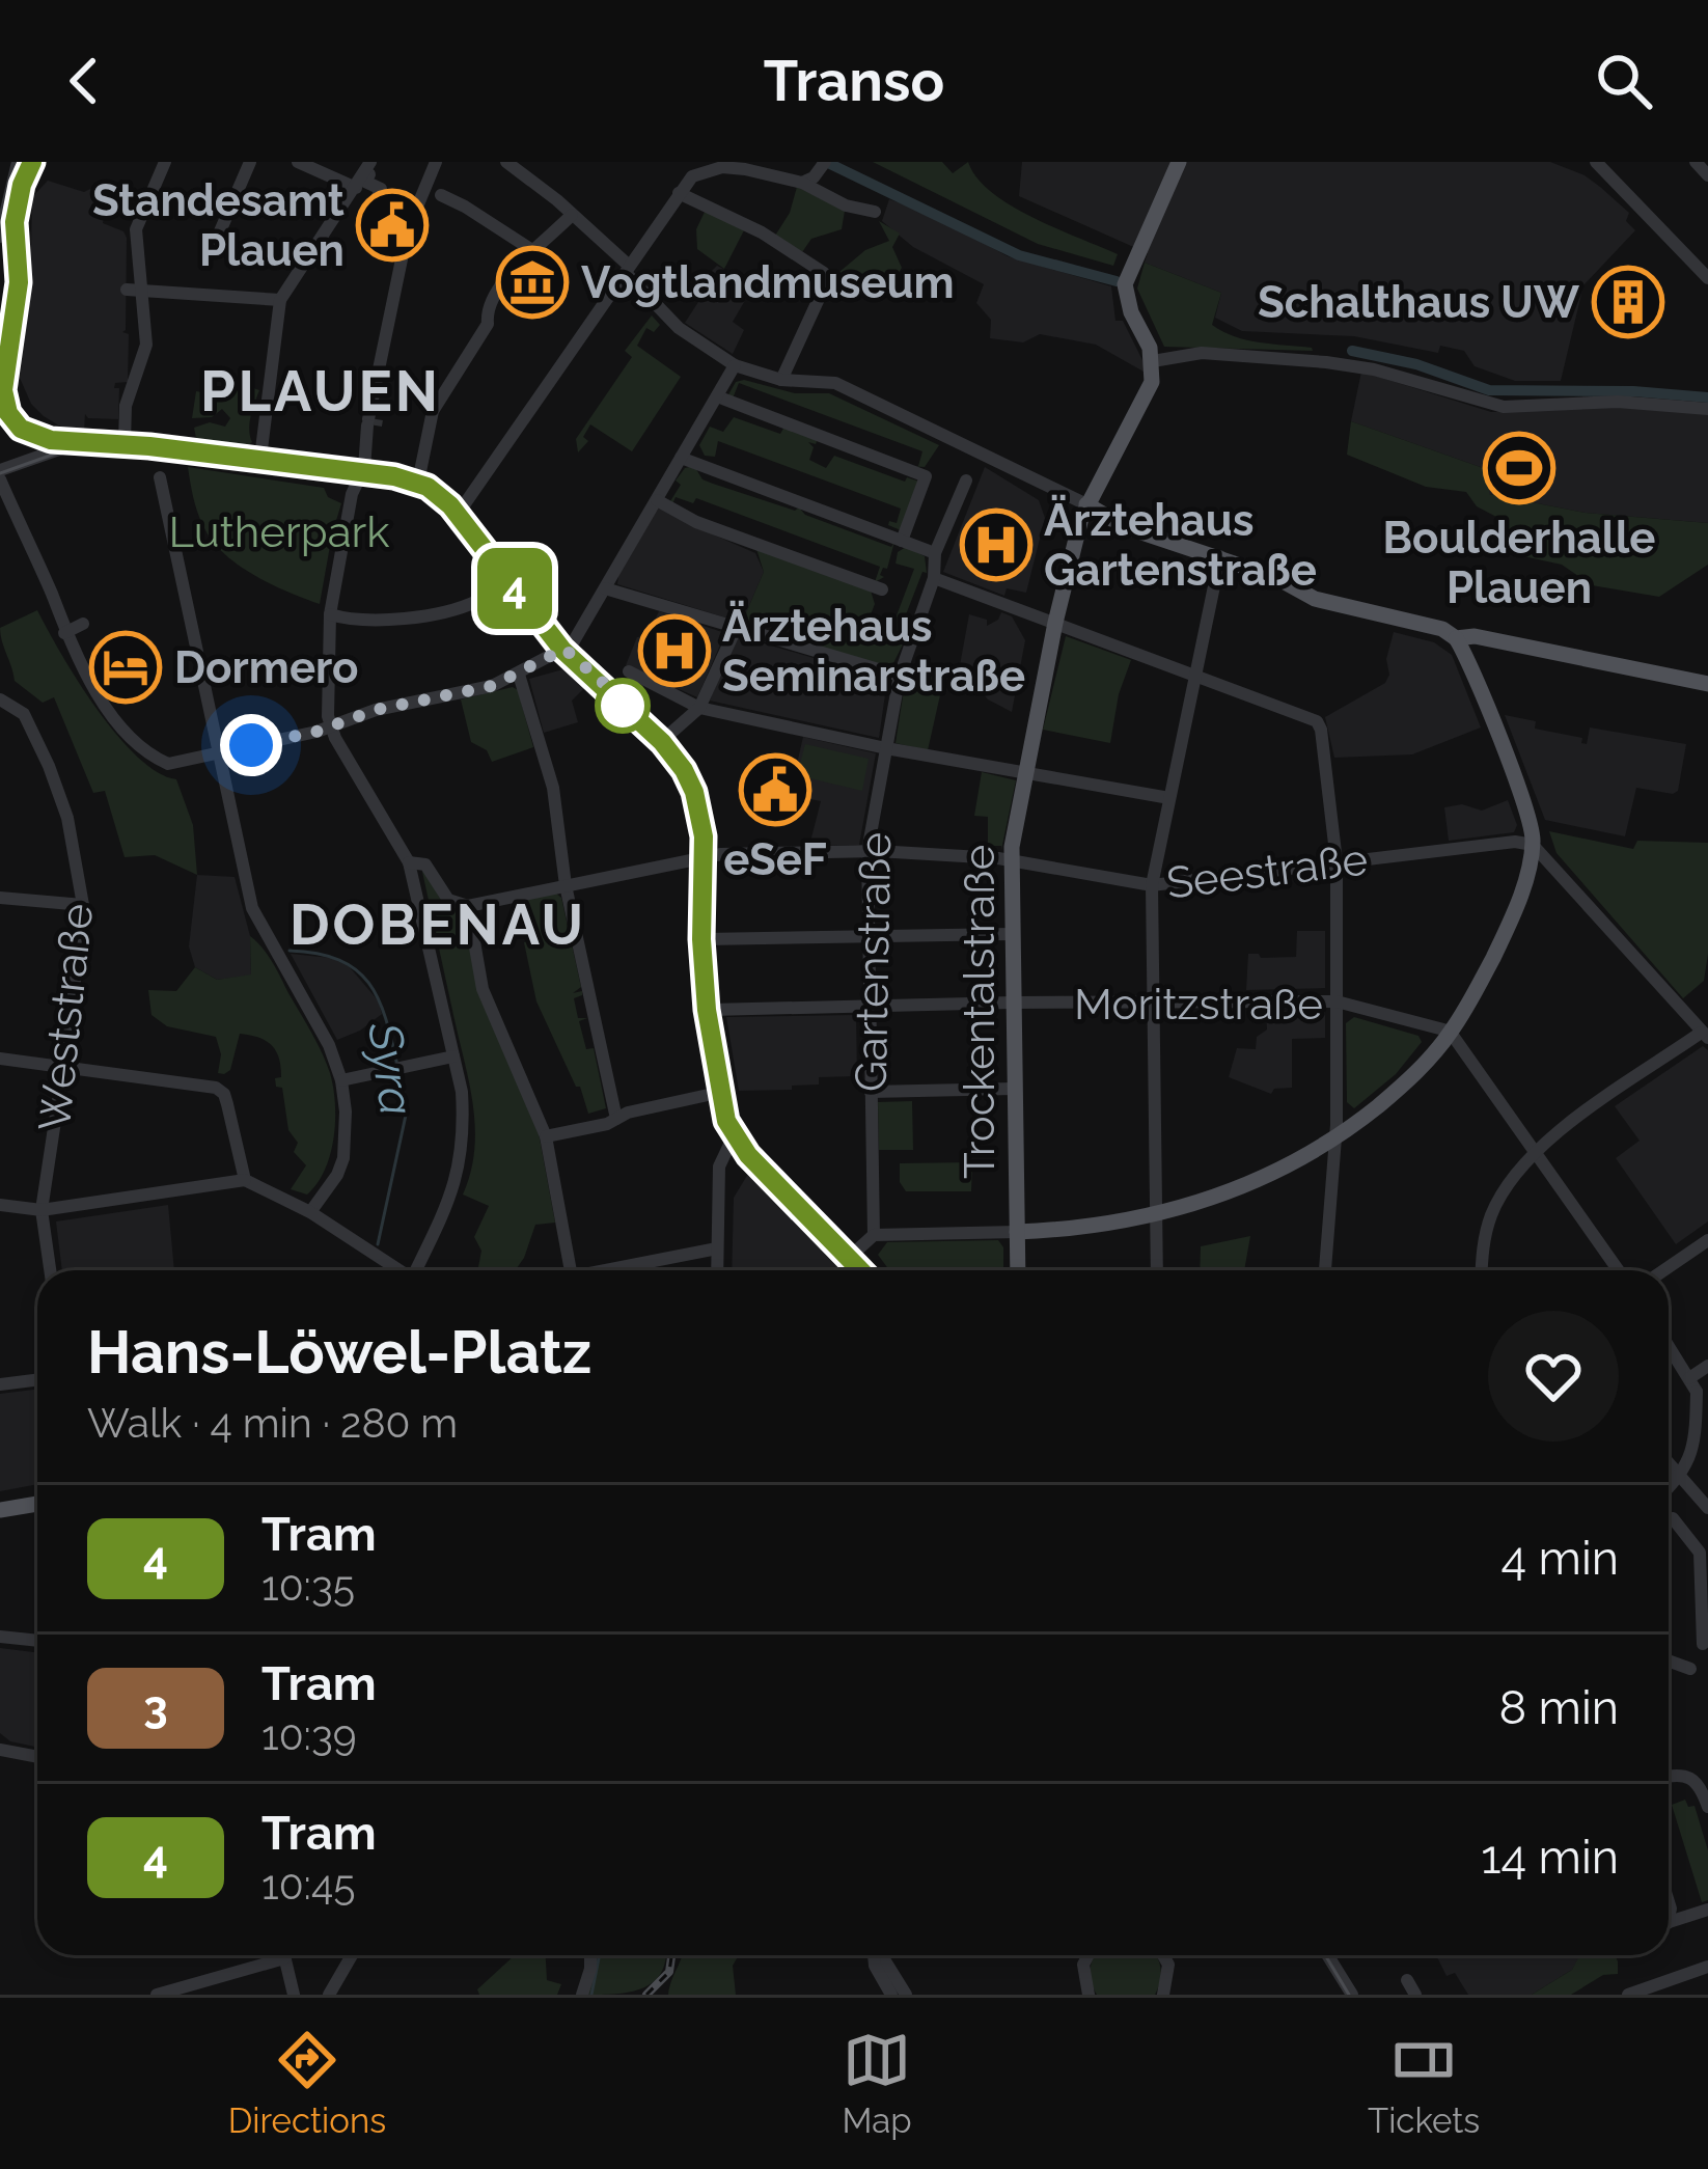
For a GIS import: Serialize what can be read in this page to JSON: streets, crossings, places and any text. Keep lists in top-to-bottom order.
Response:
{
  "streets": {
    "main road": ["Trockentalstraße"],
    "street": [
      "Seestraße",
      "Gartenstraße",
      "Moritzstraße",
      "Weststraße"
    ]
  },
  "crossings": [
    ["Seestraße", "Gartenstraße"],
    ["Seestraße", "Trockentalstraße"],
    ["Gartenstraße", "Moritzstraße"],
    ["Moritzstraße", "Trockentalstraße"]
  ],
  "districts": ["PLAUEN", "DOBENAU"],
  "water": ["Syra"],
  "parks": ["Lutherpark"],
  "places": {
    "public building": ["Standesamt Plauen", "eSeF"],
    "museum": ["Vogtlandmuseum"],
    "building": ["Schalthaus UW"],
    "sports": ["Boulderhalle Plauen"],
    "hospital": ["Ärztehaus Gartenstraße", "Ärztehaus Seminarstraße"],
    "hotel": ["Dormero"]
  },
  "lines": ["tram line 4"],
  "page": {
    "header": "Transo",
    "on_map": "4",
    "heading": ["Hans-Löwel-Platz", "Walk · 4 min · 280 m"],
    "list": [
      {
        "mark": "4",
        "name": "Tram",
        "note": "10:35",
        "value": "4 min"
      },
      {
        "mark": "3",
        "name": "Tram",
        "note": "10:39",
        "value": "8 min"
      },
      {
        "mark": "4",
        "name": "Tram",
        "note": "10:45",
        "value": "14 min"
      }
    ],
    "tabs": ["Directions", "Map", "Tickets"]
  }
}
